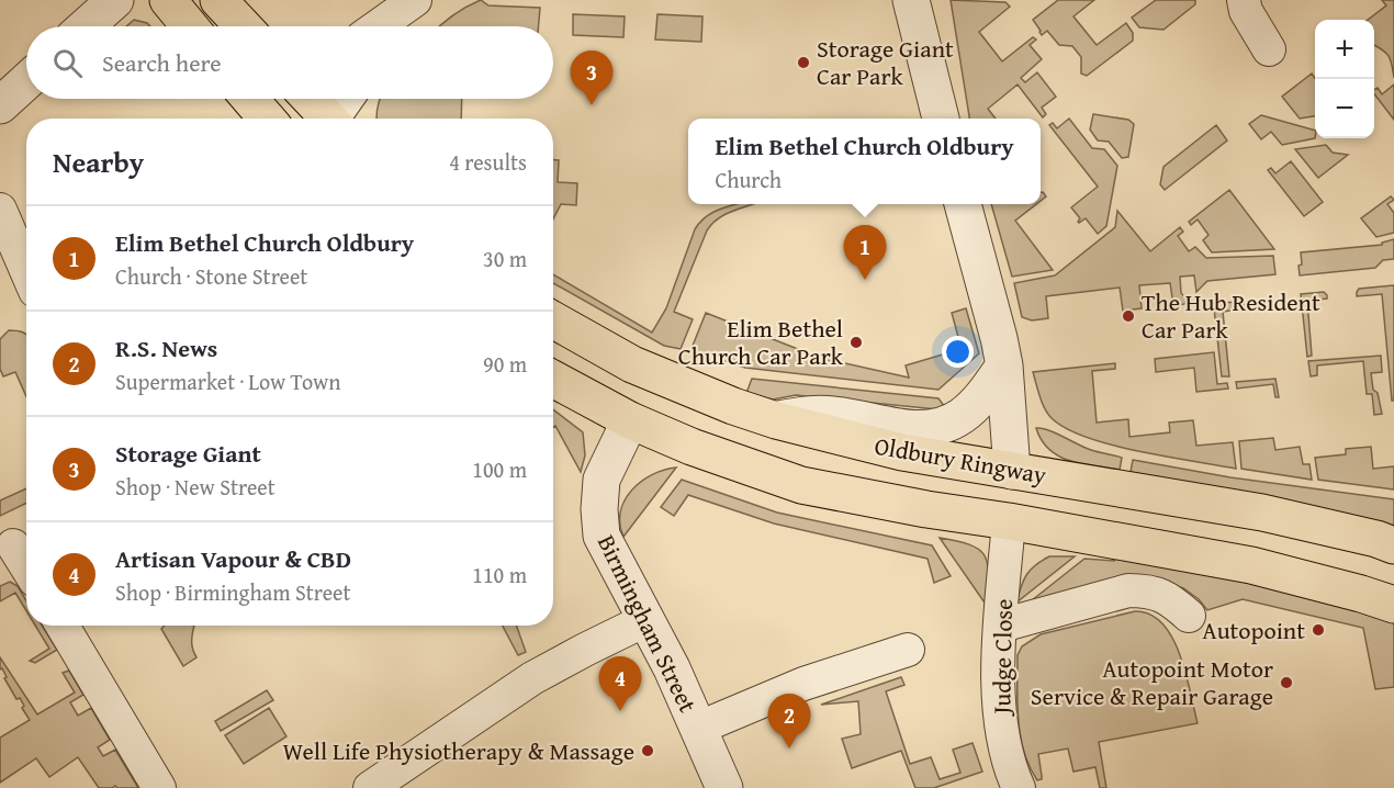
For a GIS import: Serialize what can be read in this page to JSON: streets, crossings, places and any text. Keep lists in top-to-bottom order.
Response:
{
  "streets": {
    "main road": ["Oldbury Ringway"],
    "street": ["Birmingham Street", "Judge Close"]
  },
  "places": [
    "Storage Giant Car Park",
    "The Hub Resident Car Park",
    "Elim Bethel Church Car Park",
    "Autopoint",
    "Autopoint Motor Service & Repair Garage",
    "Well Life Physiotherapy & Massage"
  ],
  "page": {
    "map_buttons": ["+", "−"],
    "search": "Search here",
    "pins": [
      "3",
      "1",
      "4",
      "2"
    ],
    "popup": ["Elim Bethel Church Oldbury", "Church"],
    "heading": ["Nearby", "4 results"],
    "list": [
      {
        "mark": "1",
        "name": "Elim Bethel Church Oldbury",
        "note": "Church · Stone Street",
        "value": "30 m"
      },
      {
        "mark": "2",
        "name": "R.S. News",
        "note": "Supermarket · Low Town",
        "value": "90 m"
      },
      {
        "mark": "3",
        "name": "Storage Giant",
        "note": "Shop · New Street",
        "value": "100 m"
      },
      {
        "mark": "4",
        "name": "Artisan Vapour & CBD",
        "note": "Shop · Birmingham Street",
        "value": "110 m"
      }
    ]
  }
}
